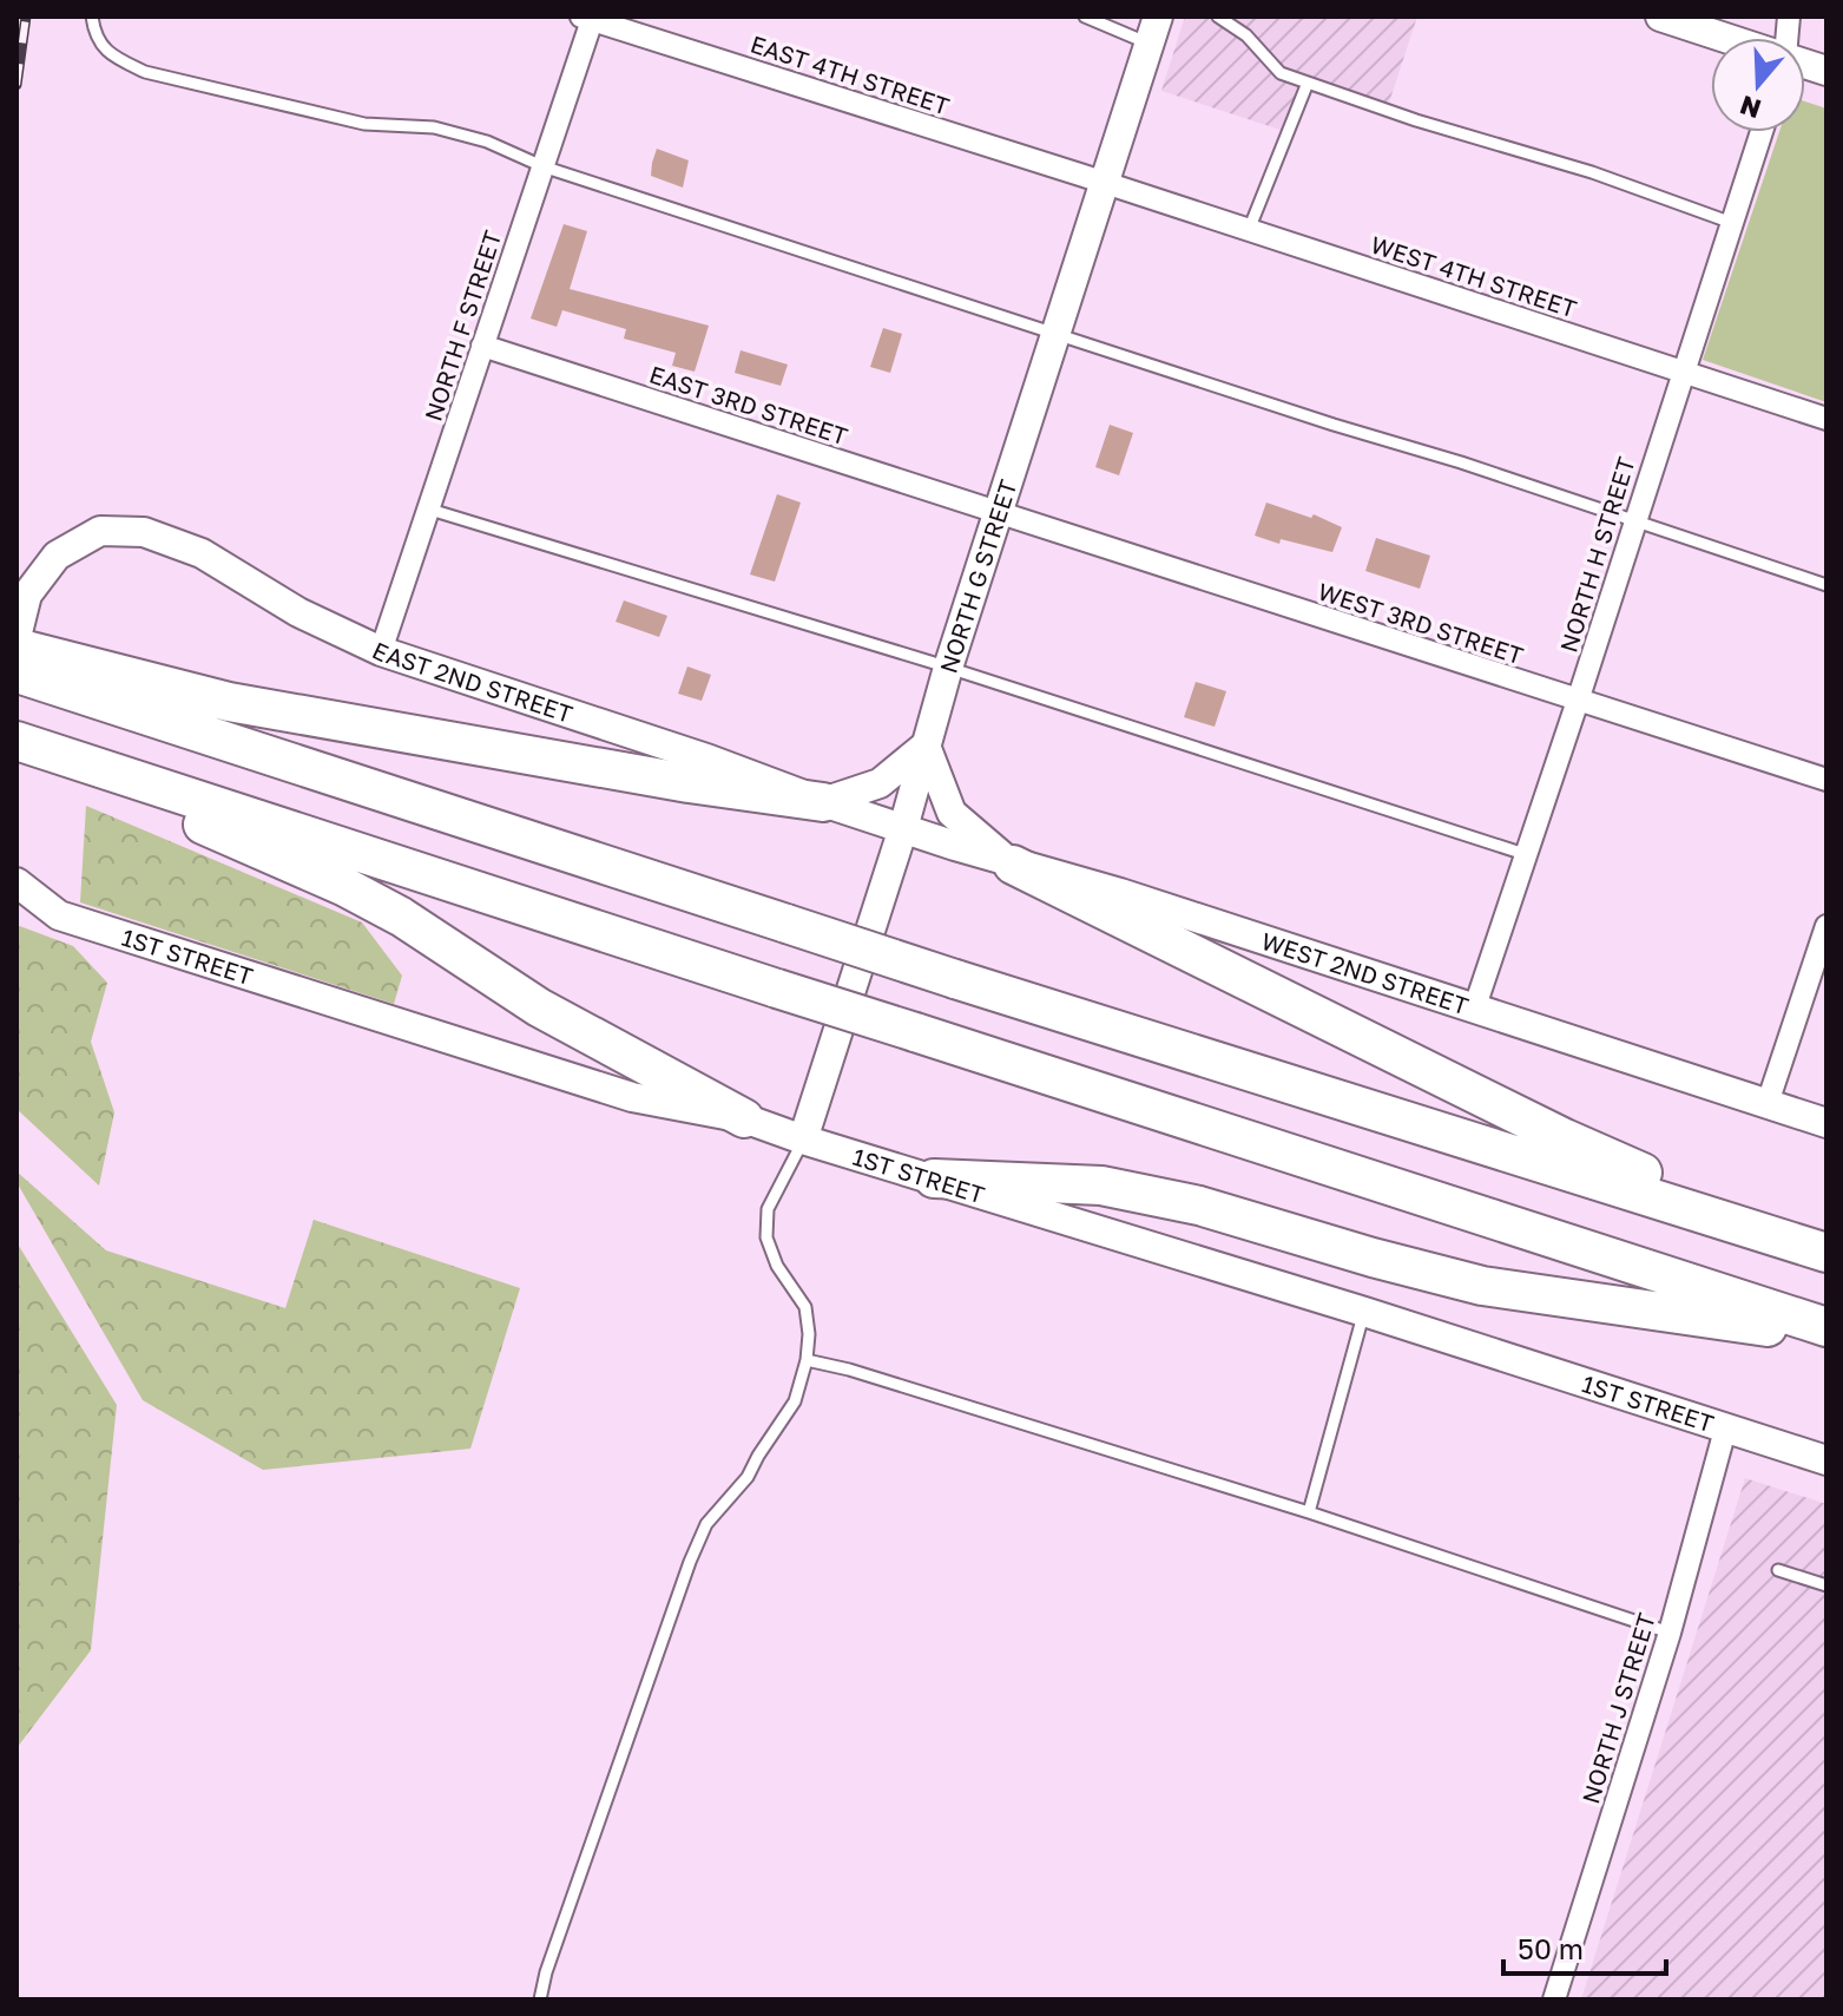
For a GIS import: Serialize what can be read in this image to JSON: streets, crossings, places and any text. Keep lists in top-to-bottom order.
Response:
{
  "streets": {
    "street": [
      "EAST 4TH STREET",
      "WEST 4TH STREET",
      "NORTH F STREET",
      "EAST 3RD STREET",
      "NORTH H STREET",
      "NORTH G STREET",
      "WEST 3RD STREET",
      "EAST 2ND STREET",
      "1ST STREET",
      "WEST 2ND STREET",
      "NORTH J STREET"
    ]
  },
  "crossings": [
    ["EAST 4TH STREET", "WEST 4TH STREET"],
    ["EAST 4TH STREET", "NORTH F STREET"],
    ["EAST 4TH STREET", "NORTH G STREET"],
    ["WEST 4TH STREET", "NORTH H STREET"],
    ["WEST 4TH STREET", "NORTH G STREET"],
    ["NORTH F STREET", "EAST 3RD STREET"],
    ["NORTH F STREET", "EAST 2ND STREET"],
    ["EAST 3RD STREET", "NORTH G STREET"],
    ["EAST 3RD STREET", "WEST 3RD STREET"],
    ["NORTH H STREET", "WEST 3RD STREET"],
    ["NORTH H STREET", "WEST 2ND STREET"],
    ["NORTH G STREET", "WEST 3RD STREET"],
    ["NORTH G STREET", "EAST 2ND STREET"],
    ["NORTH G STREET", "1ST STREET"],
    ["NORTH G STREET", "WEST 2ND STREET"],
    ["EAST 2ND STREET", "WEST 2ND STREET"],
    ["1ST STREET", "NORTH J STREET"]
  ],
  "scale_bar": "50 m",
  "north": "bottom"
}
